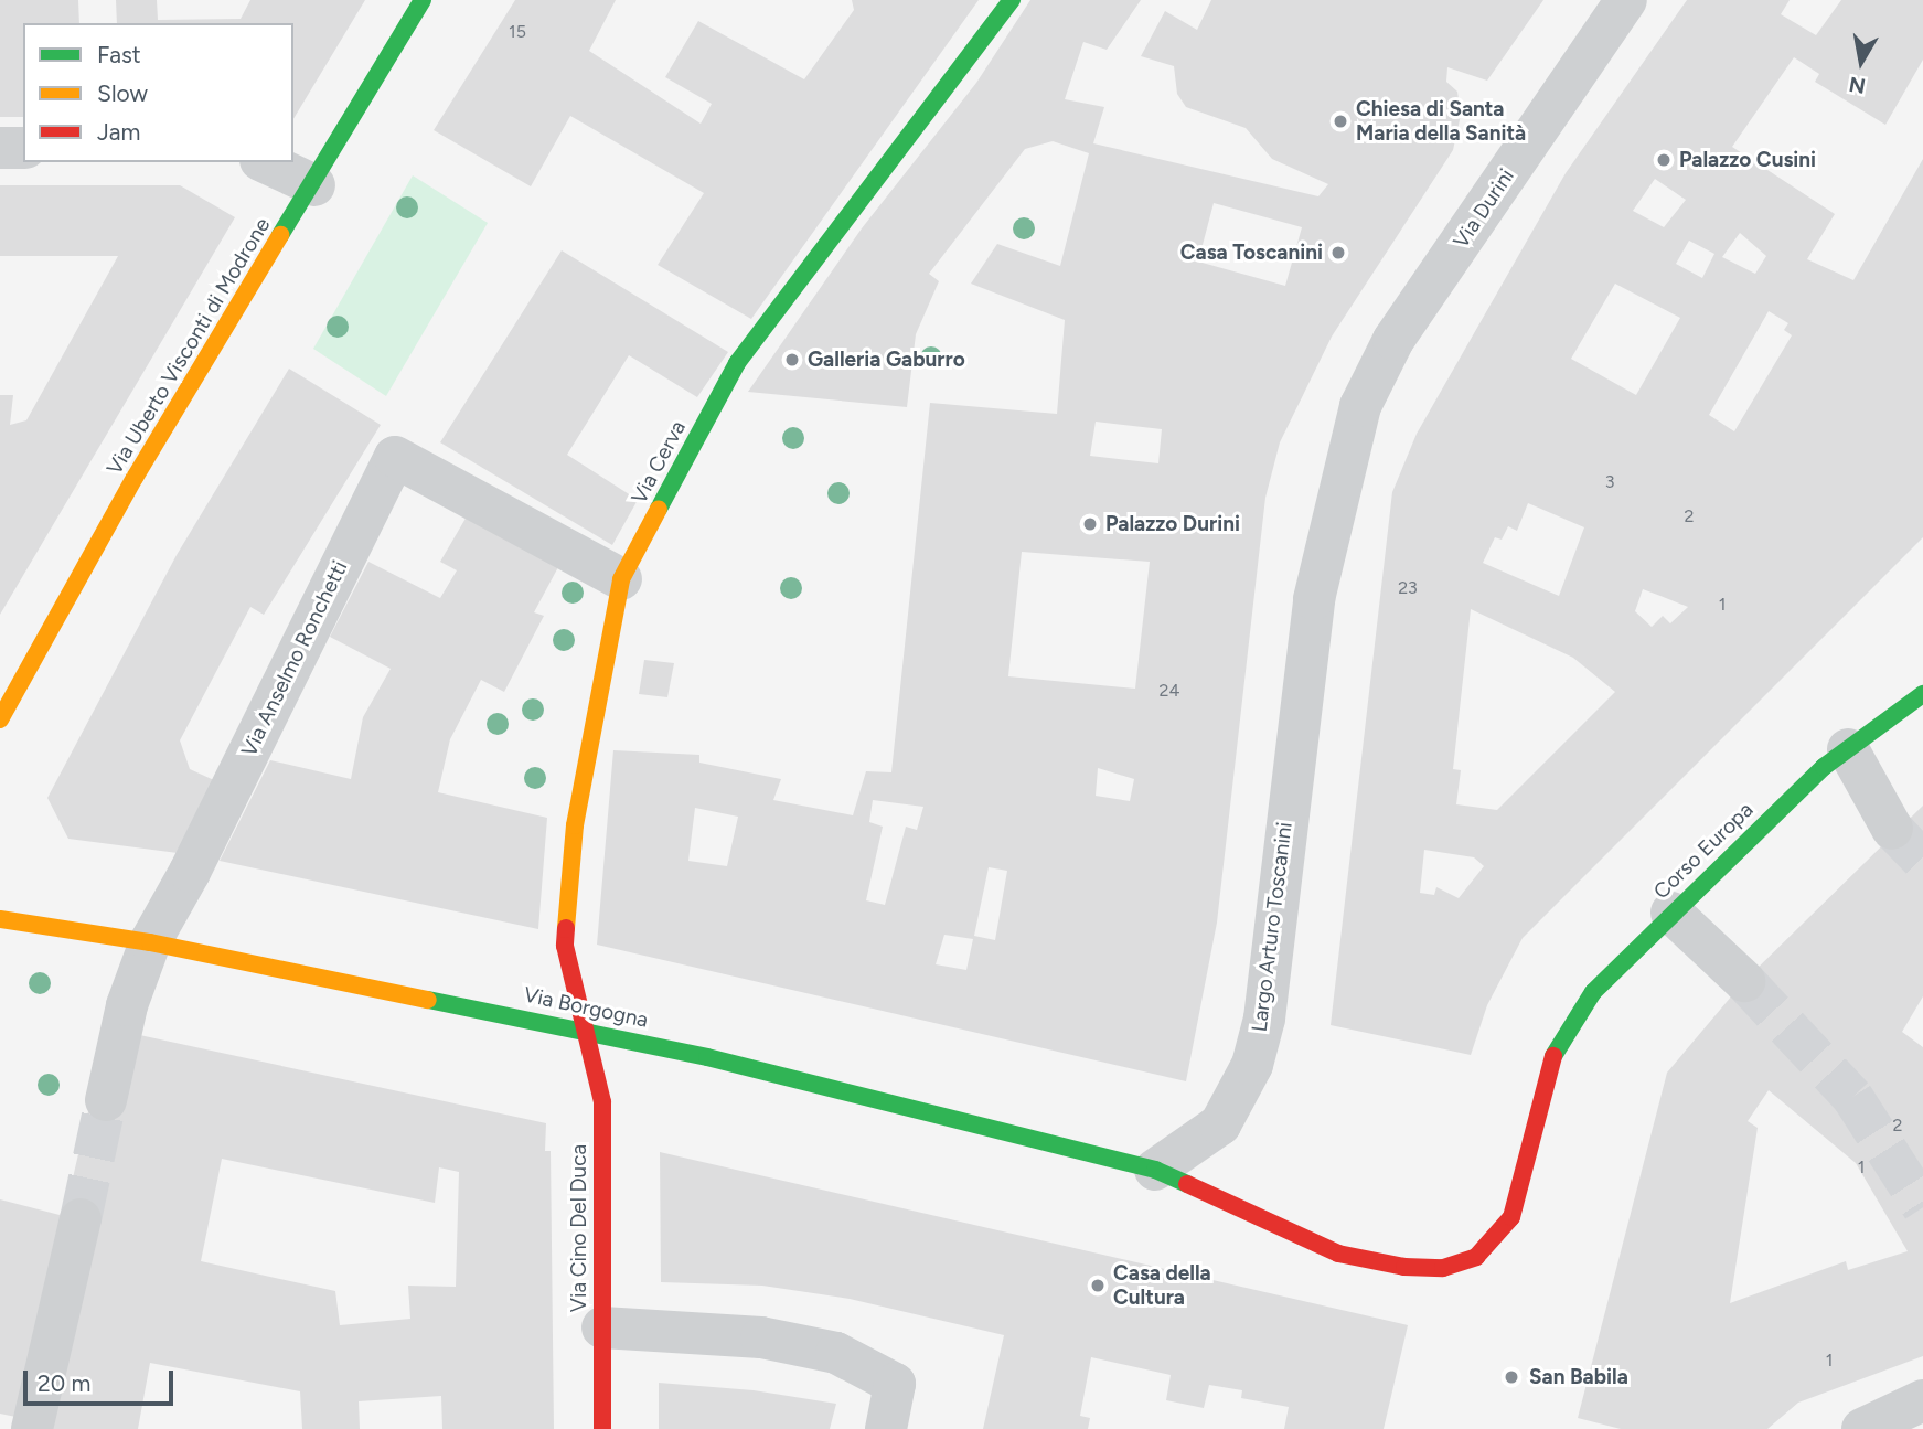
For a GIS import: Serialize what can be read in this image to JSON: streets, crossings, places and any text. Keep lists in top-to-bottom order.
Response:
{
  "streets": {
    "street": [
      "Via Durini",
      "Via Uberto Visconti di Modrone",
      "Via Cerva",
      "Via Anselmo Ronchetti",
      "Corso Europa",
      "Largo Arturo Toscanini",
      "Via Borgogna",
      "Via Cino Del Duca"
    ]
  },
  "crossings": [
    ["Via Durini", "Largo Arturo Toscanini"],
    ["Via Cerva", "Via Anselmo Ronchetti"],
    ["Via Cerva", "Via Borgogna"],
    ["Via Cerva", "Via Cino Del Duca"],
    ["Via Anselmo Ronchetti", "Via Borgogna"],
    ["Corso Europa", "Largo Arturo Toscanini"],
    ["Corso Europa", "Via Borgogna"],
    ["Largo Arturo Toscanini", "Via Borgogna"],
    ["Via Borgogna", "Via Cino Del Duca"]
  ],
  "places": [
    "Chiesa di Santa Maria della Sanità",
    "Palazzo Cusini",
    "Casa Toscanini",
    "Galleria Gaburro",
    "Palazzo Durini",
    "Casa della Cultura",
    "San Babila"
  ],
  "house_numbers": [
    "15",
    "3",
    "2",
    "23",
    "1",
    "24",
    "2",
    "1",
    "1"
  ],
  "legend": ["Fast", "Slow", "Jam"],
  "scale_bar": "20 m",
  "north": "bottom"
}
